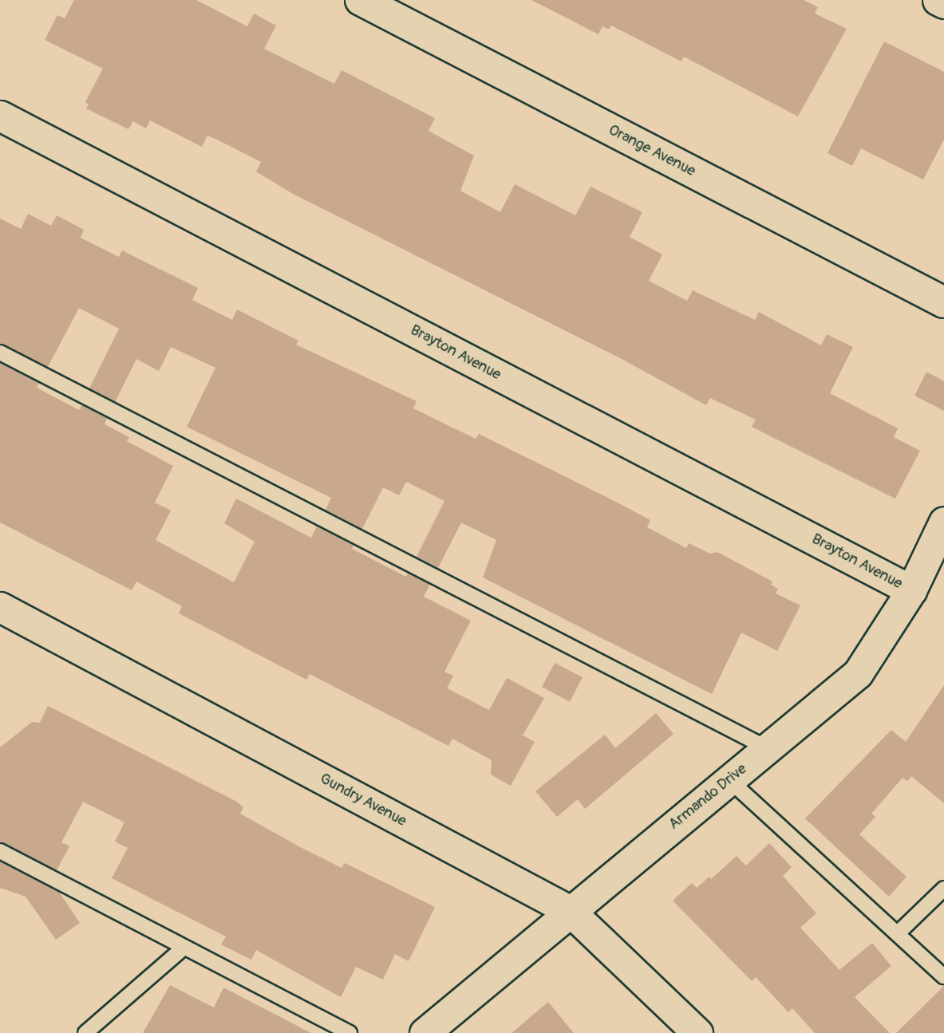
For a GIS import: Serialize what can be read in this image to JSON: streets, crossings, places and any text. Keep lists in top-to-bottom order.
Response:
{
  "streets": {
    "street": [
      "Orange Avenue",
      "Brayton Avenue",
      "Armando Drive",
      "Gundry Avenue"
    ]
  },
  "crossings": [
    ["Brayton Avenue", "Armando Drive"],
    ["Armando Drive", "Gundry Avenue"]
  ]
}
